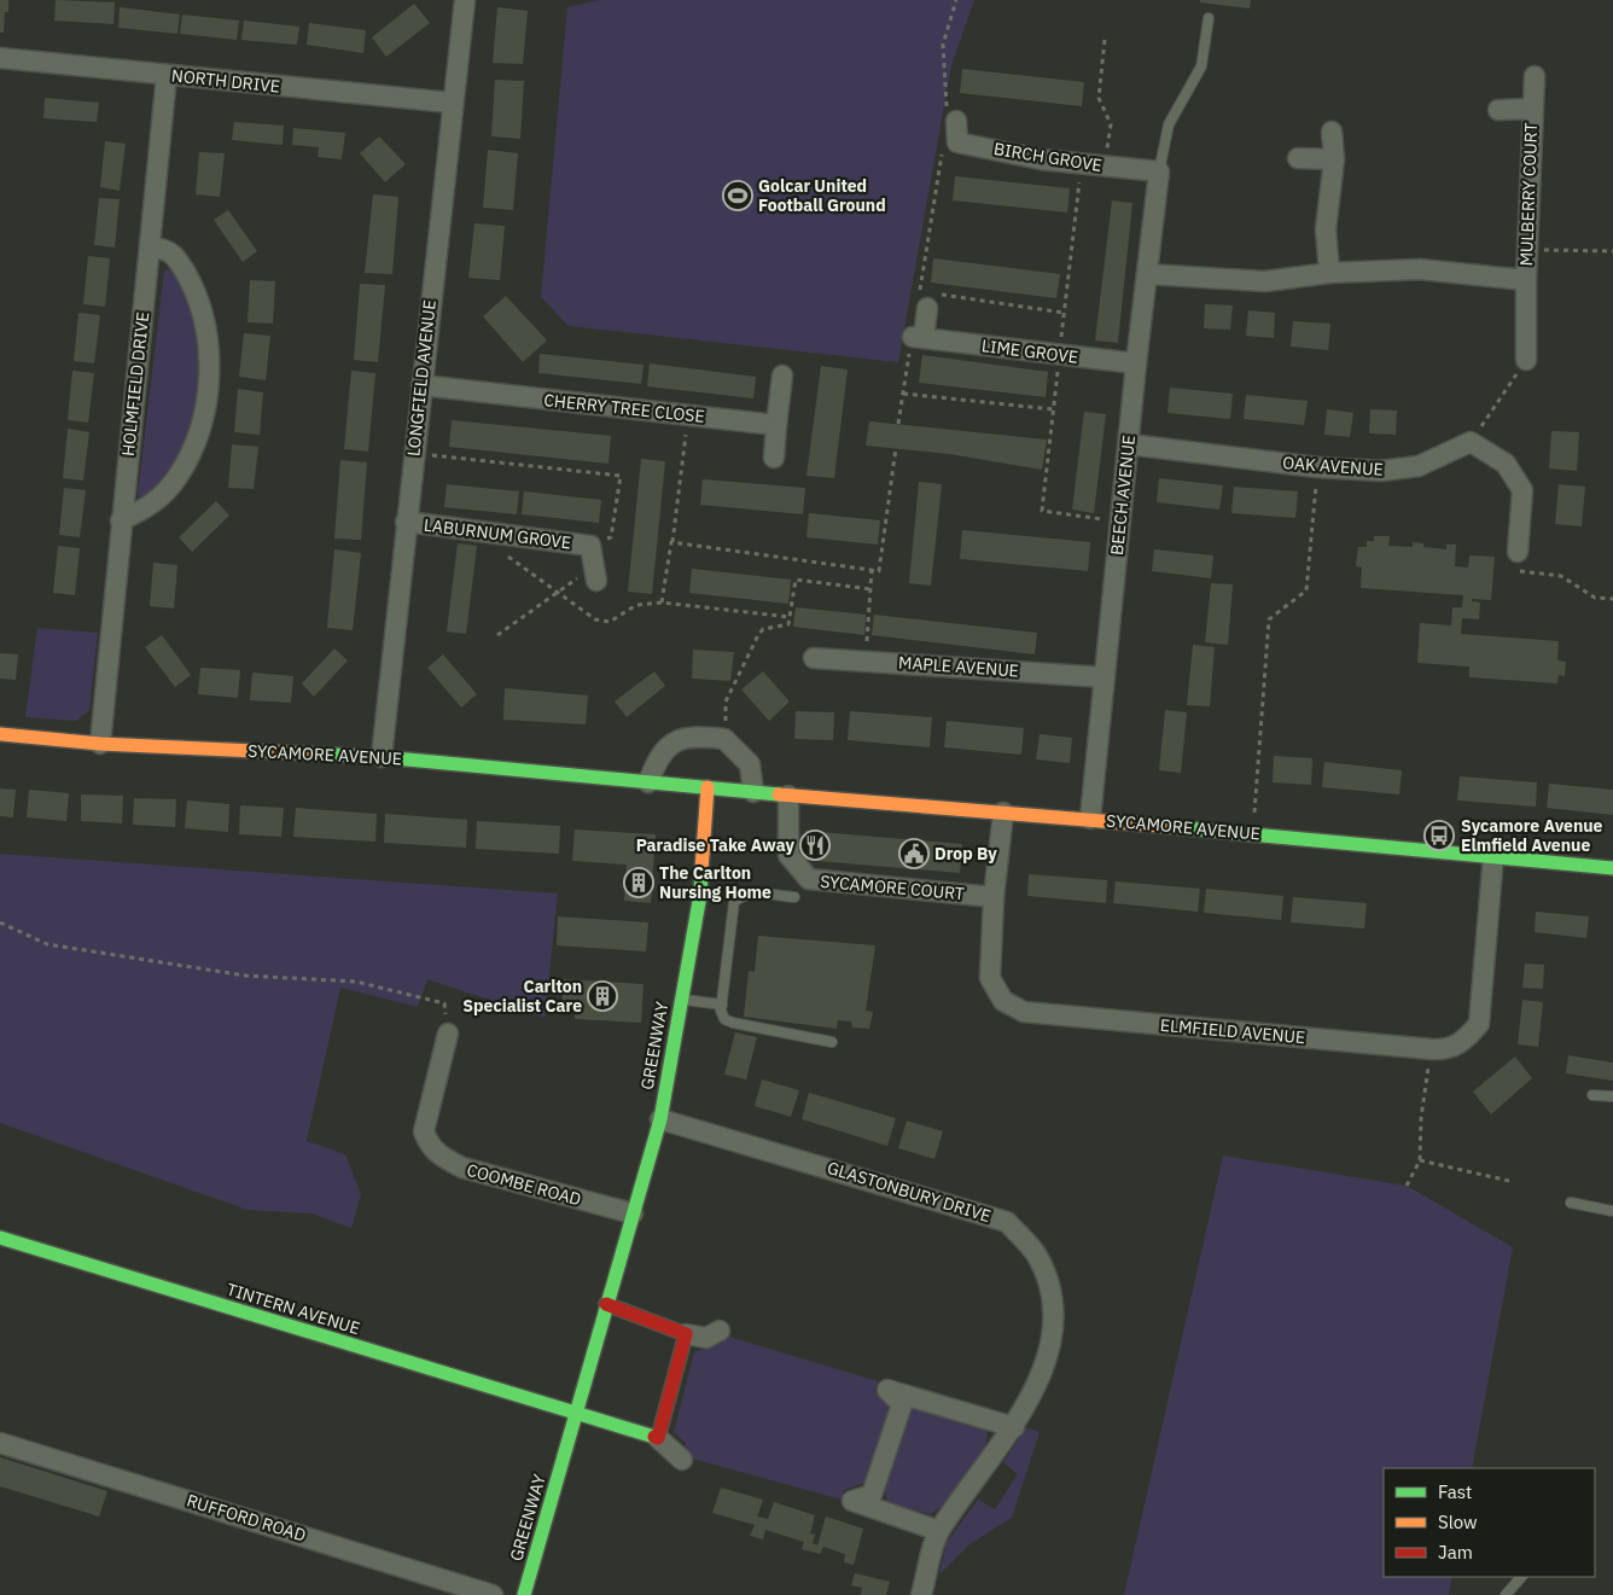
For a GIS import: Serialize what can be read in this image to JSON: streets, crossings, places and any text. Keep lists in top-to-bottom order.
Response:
{
  "streets": {
    "street": [
      "NORTH DRIVE",
      "BIRCH GROVE",
      "MULBERRY COURT",
      "LIME GROVE",
      "LONGFIELD AVENUE",
      "HOLMFIELD DRIVE",
      "CHERRY TREE CLOSE",
      "OAK AVENUE",
      "BEECH AVENUE",
      "LABURNUM GROVE",
      "MAPLE AVENUE",
      "SYCAMORE AVENUE",
      "SYCAMORE COURT",
      "ELMFIELD AVENUE",
      "GREENWAY",
      "COOMBE ROAD",
      "GLASTONBURY DRIVE",
      "TINTERN AVENUE",
      "RUFFORD ROAD"
    ]
  },
  "crossings": [
    ["NORTH DRIVE", "LONGFIELD AVENUE"],
    ["NORTH DRIVE", "HOLMFIELD DRIVE"],
    ["BIRCH GROVE", "BEECH AVENUE"],
    ["MULBERRY COURT", "BEECH AVENUE"],
    ["LIME GROVE", "BEECH AVENUE"],
    ["LONGFIELD AVENUE", "CHERRY TREE CLOSE"],
    ["LONGFIELD AVENUE", "LABURNUM GROVE"],
    ["LONGFIELD AVENUE", "SYCAMORE AVENUE"],
    ["HOLMFIELD DRIVE", "SYCAMORE AVENUE"],
    ["OAK AVENUE", "BEECH AVENUE"],
    ["BEECH AVENUE", "MAPLE AVENUE"],
    ["BEECH AVENUE", "SYCAMORE AVENUE"],
    ["SYCAMORE AVENUE", "SYCAMORE COURT"],
    ["SYCAMORE AVENUE", "ELMFIELD AVENUE"],
    ["SYCAMORE AVENUE", "GREENWAY"],
    ["SYCAMORE COURT", "ELMFIELD AVENUE"],
    ["GREENWAY", "COOMBE ROAD"],
    ["GREENWAY", "GLASTONBURY DRIVE"],
    ["GREENWAY", "TINTERN AVENUE"]
  ],
  "places": {
    "sports": ["Golcar United Football Ground"],
    "bus stop": ["Sycamore Avenue Elmfield Avenue"],
    "restaurant": ["Paradise Take Away"],
    "public building": ["Drop By"],
    "building": ["The Carlton Nursing Home", "Carlton Specialist Care"]
  },
  "legend": ["Fast", "Slow", "Jam"]
}
